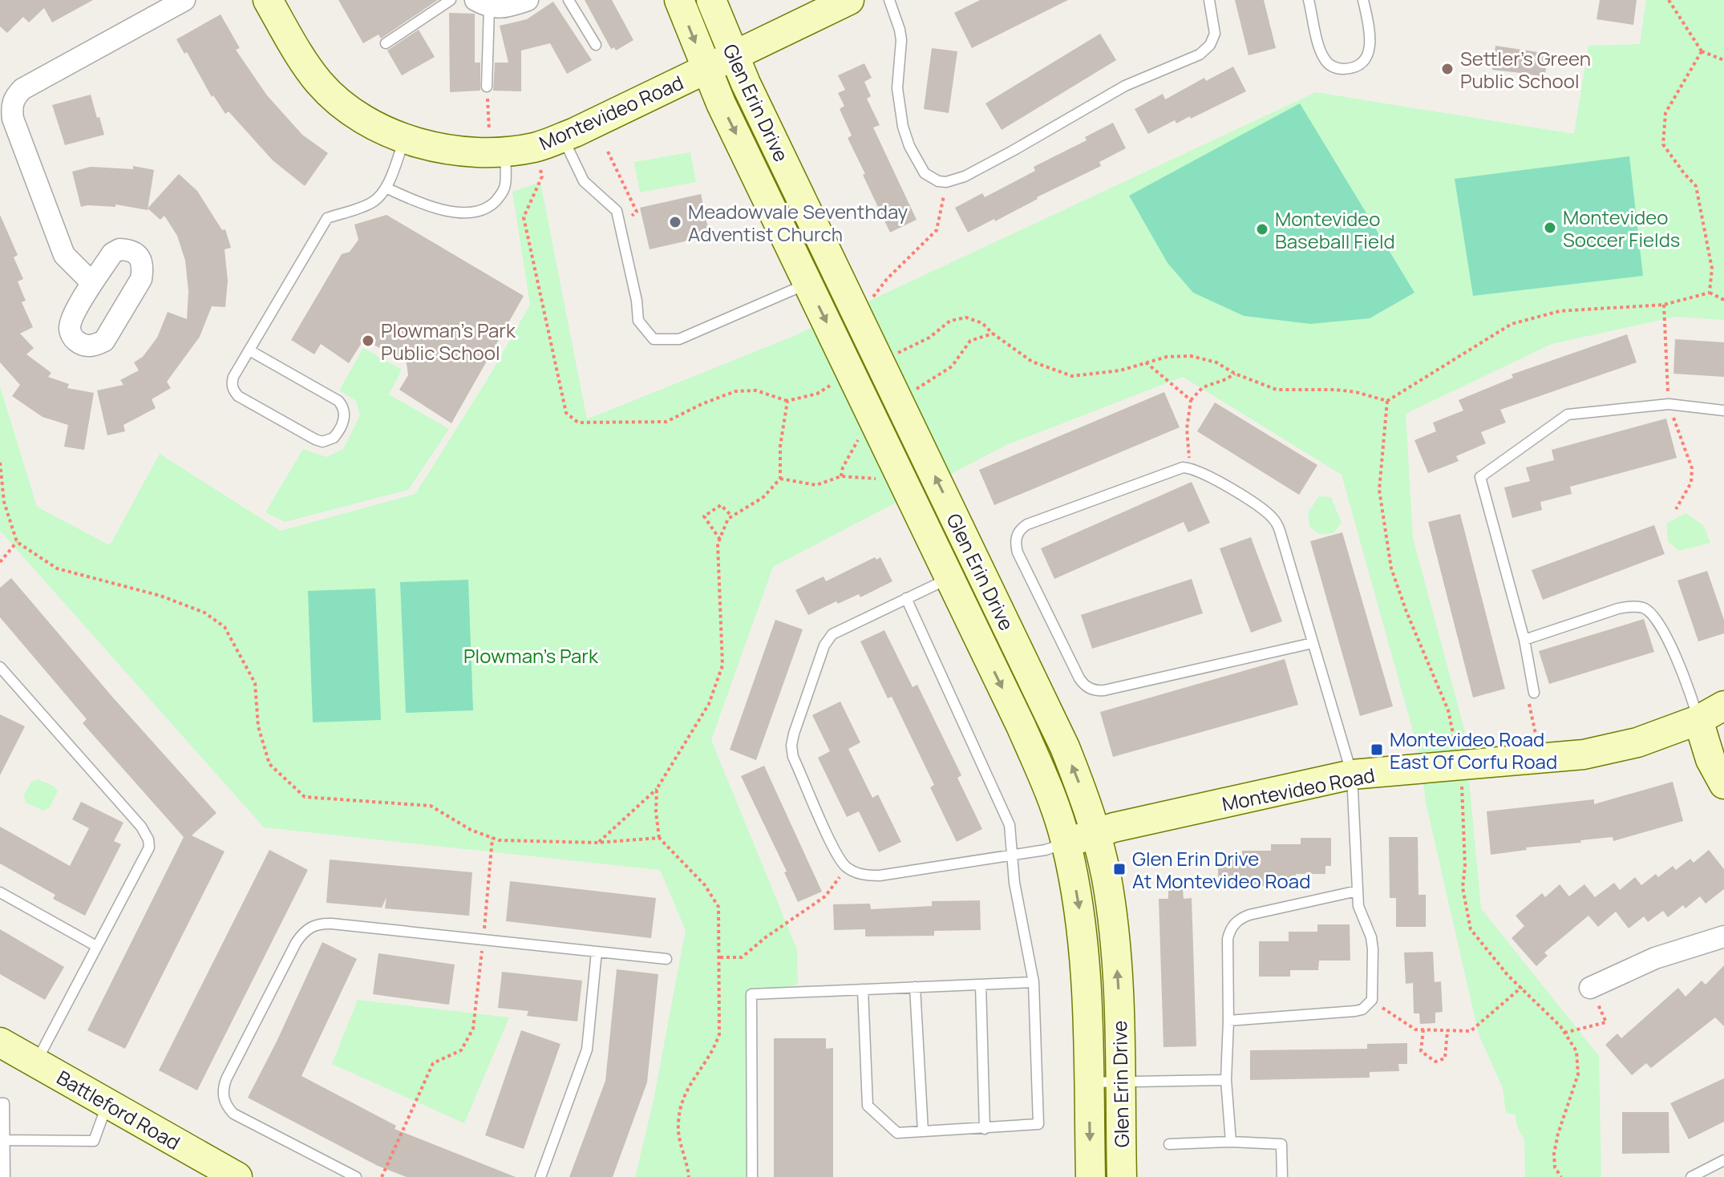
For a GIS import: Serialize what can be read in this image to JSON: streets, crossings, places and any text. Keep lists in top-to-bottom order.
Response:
{
  "streets": {
    "street": ["Glen Erin Drive", "Montevideo Road", "Battleford Road"]
  },
  "crossings": [
    ["Glen Erin Drive", "Montevideo Road"]
  ],
  "parks": ["Plowman's Park"],
  "places": {
    "other": [
      "Settler's Green Public School",
      "Meadowvale Seventhday Adventist Church",
      "Montevideo Soccer Fields",
      "Montevideo Baseball Field",
      "Plowman's Park Public School"
    ],
    "transit": ["Montevideo Road East Of Corfu Road", "Glen Erin Drive At Montevideo Road"]
  }
}
